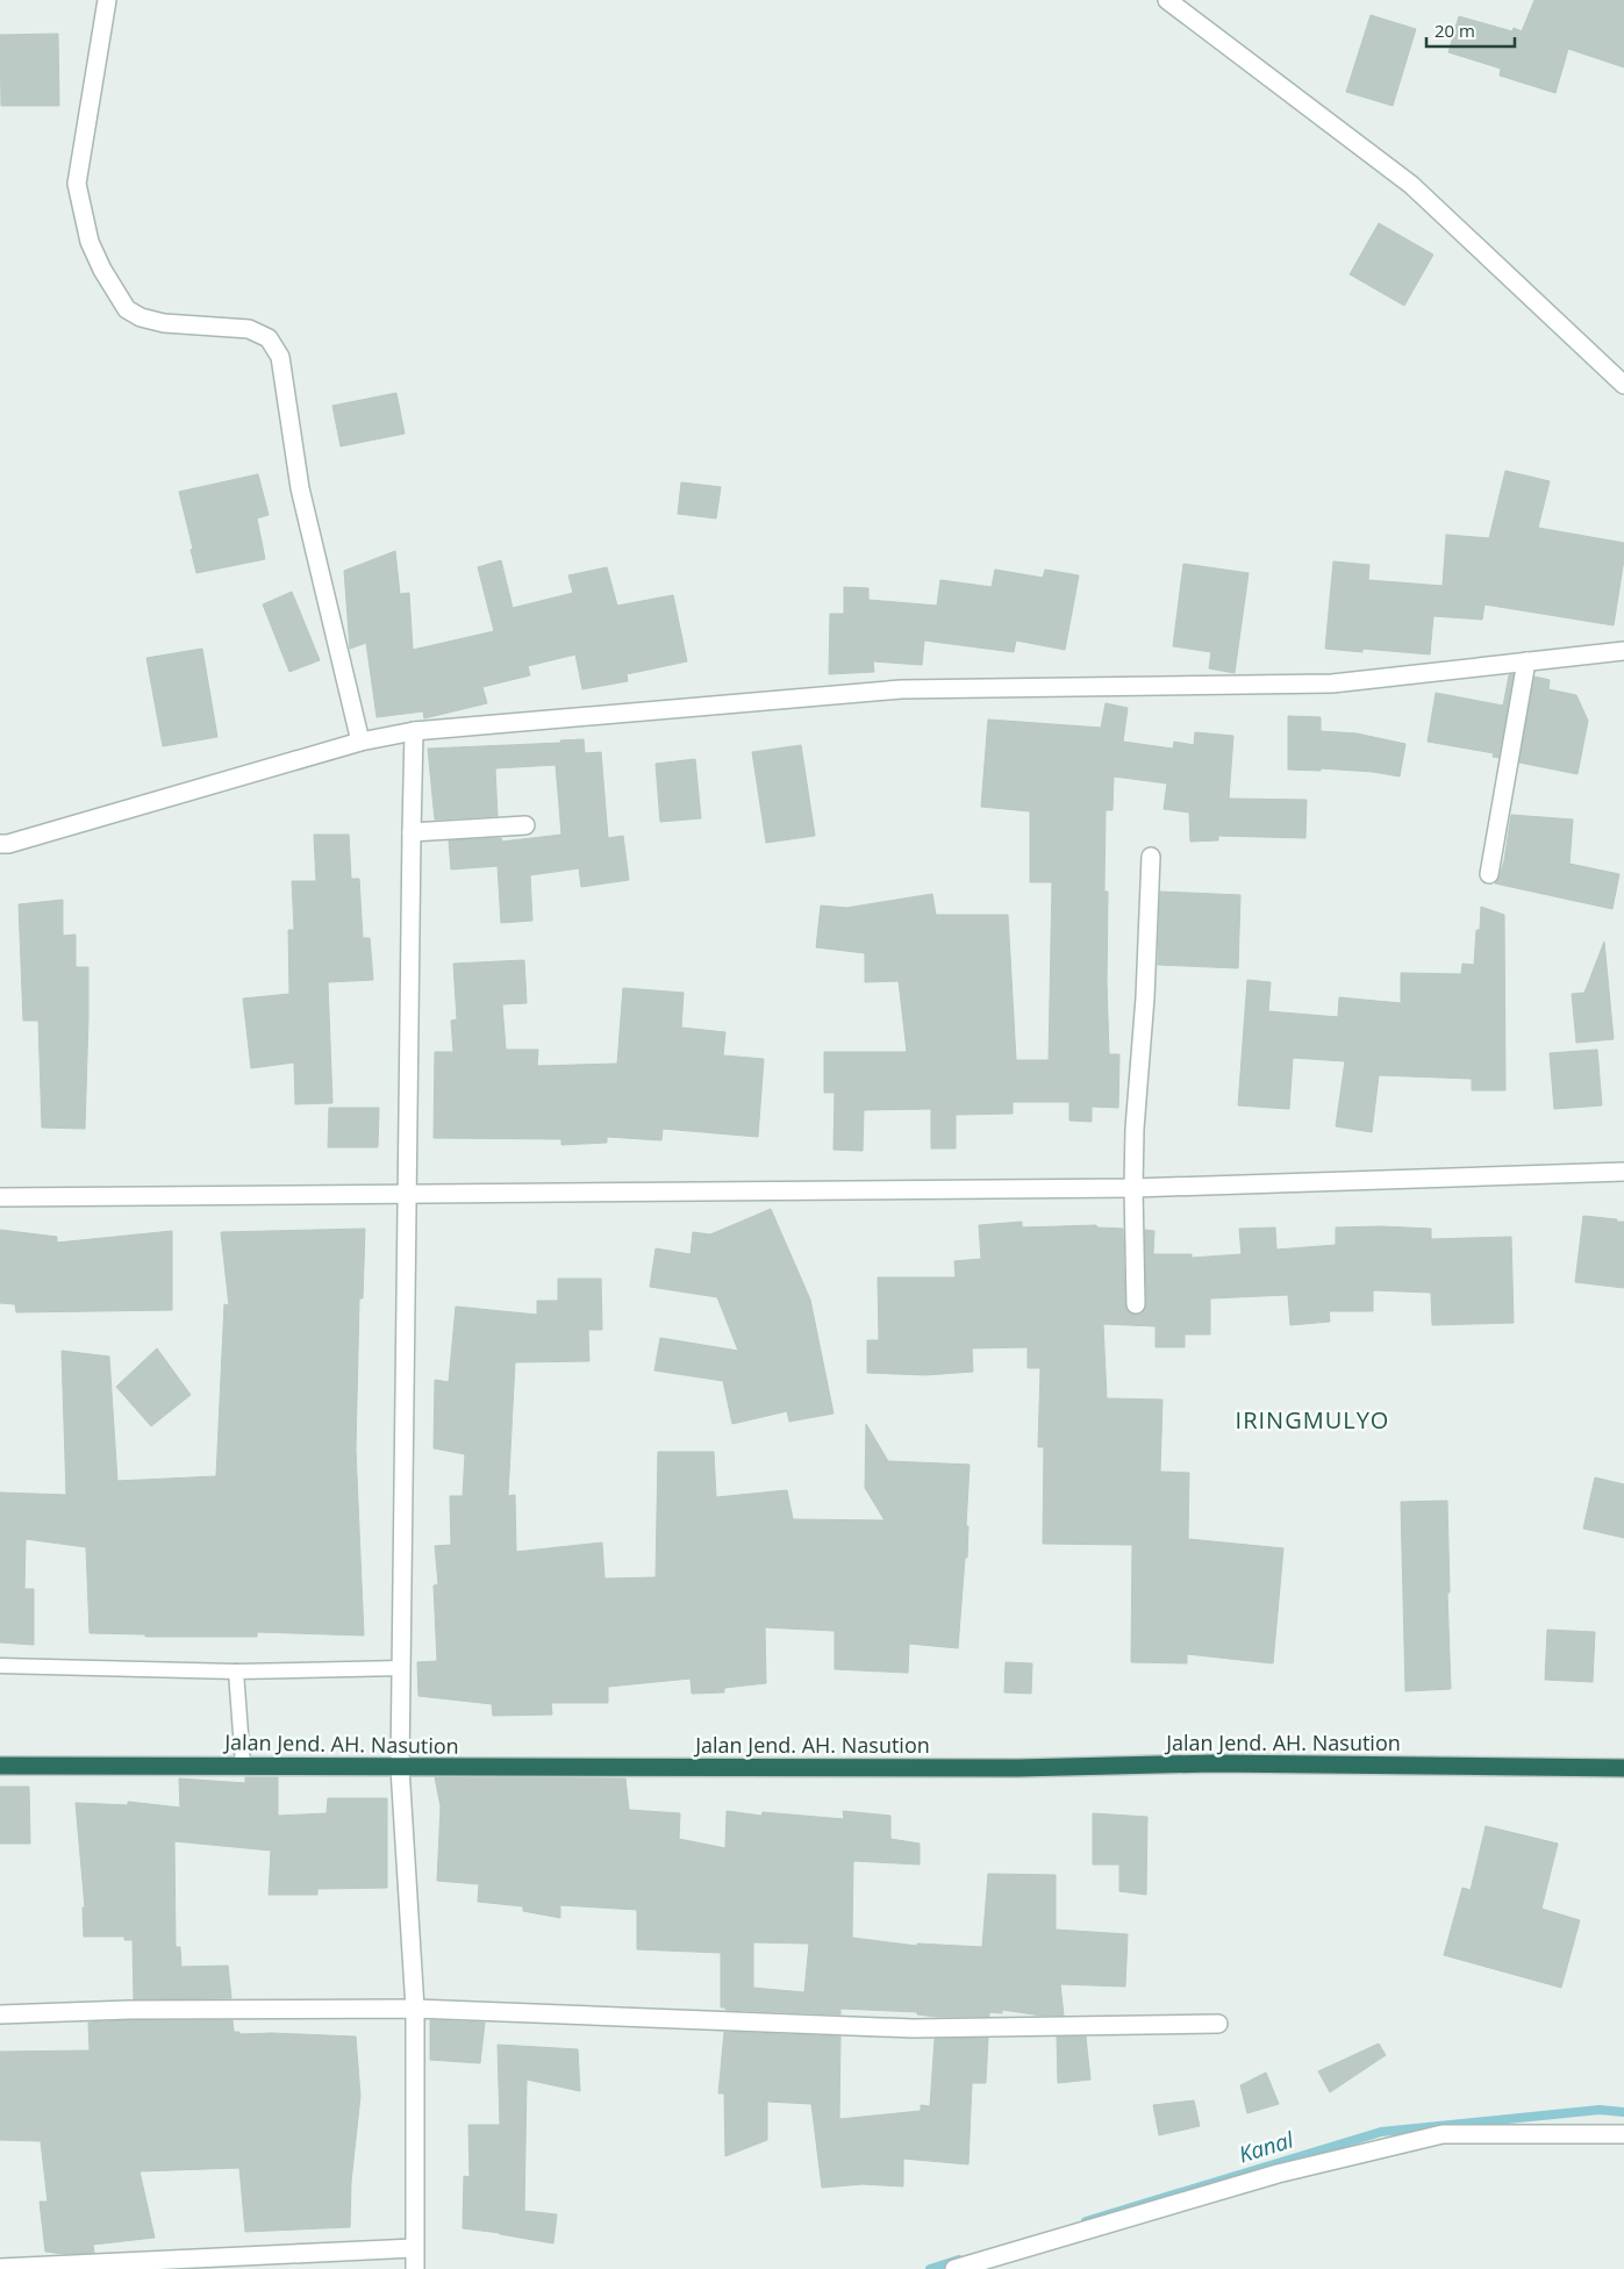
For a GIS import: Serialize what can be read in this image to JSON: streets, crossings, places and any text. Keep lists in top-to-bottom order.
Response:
{
  "streets": {
    "highway": ["Jalan Jend. AH. Nasution"]
  },
  "districts": ["IRINGMULYO"],
  "water": ["Kanal"],
  "scale_bar": "20 m"
}
